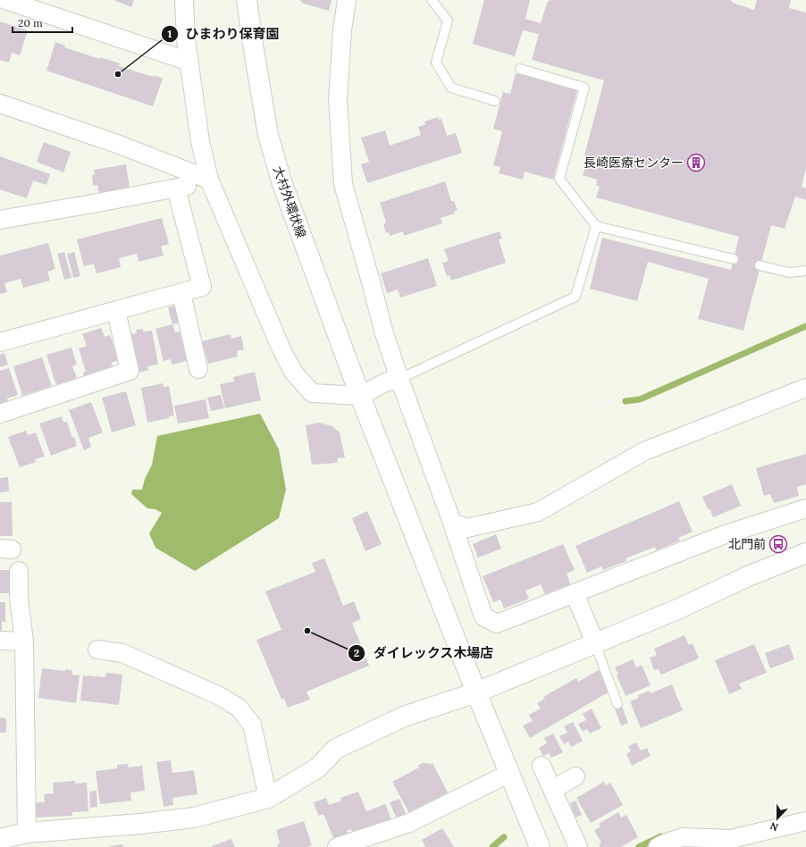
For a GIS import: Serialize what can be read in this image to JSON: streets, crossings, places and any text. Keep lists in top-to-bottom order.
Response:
{
  "streets": {
    "main road": ["大村外環状線"]
  },
  "places": {
    "other": ["ひまわり保育園", "ダイレックス木場店"],
    "building": ["長崎医療センター"],
    "bus stop": ["北門前"]
  },
  "scale_bar": "20 m",
  "north": "bottom"
}
